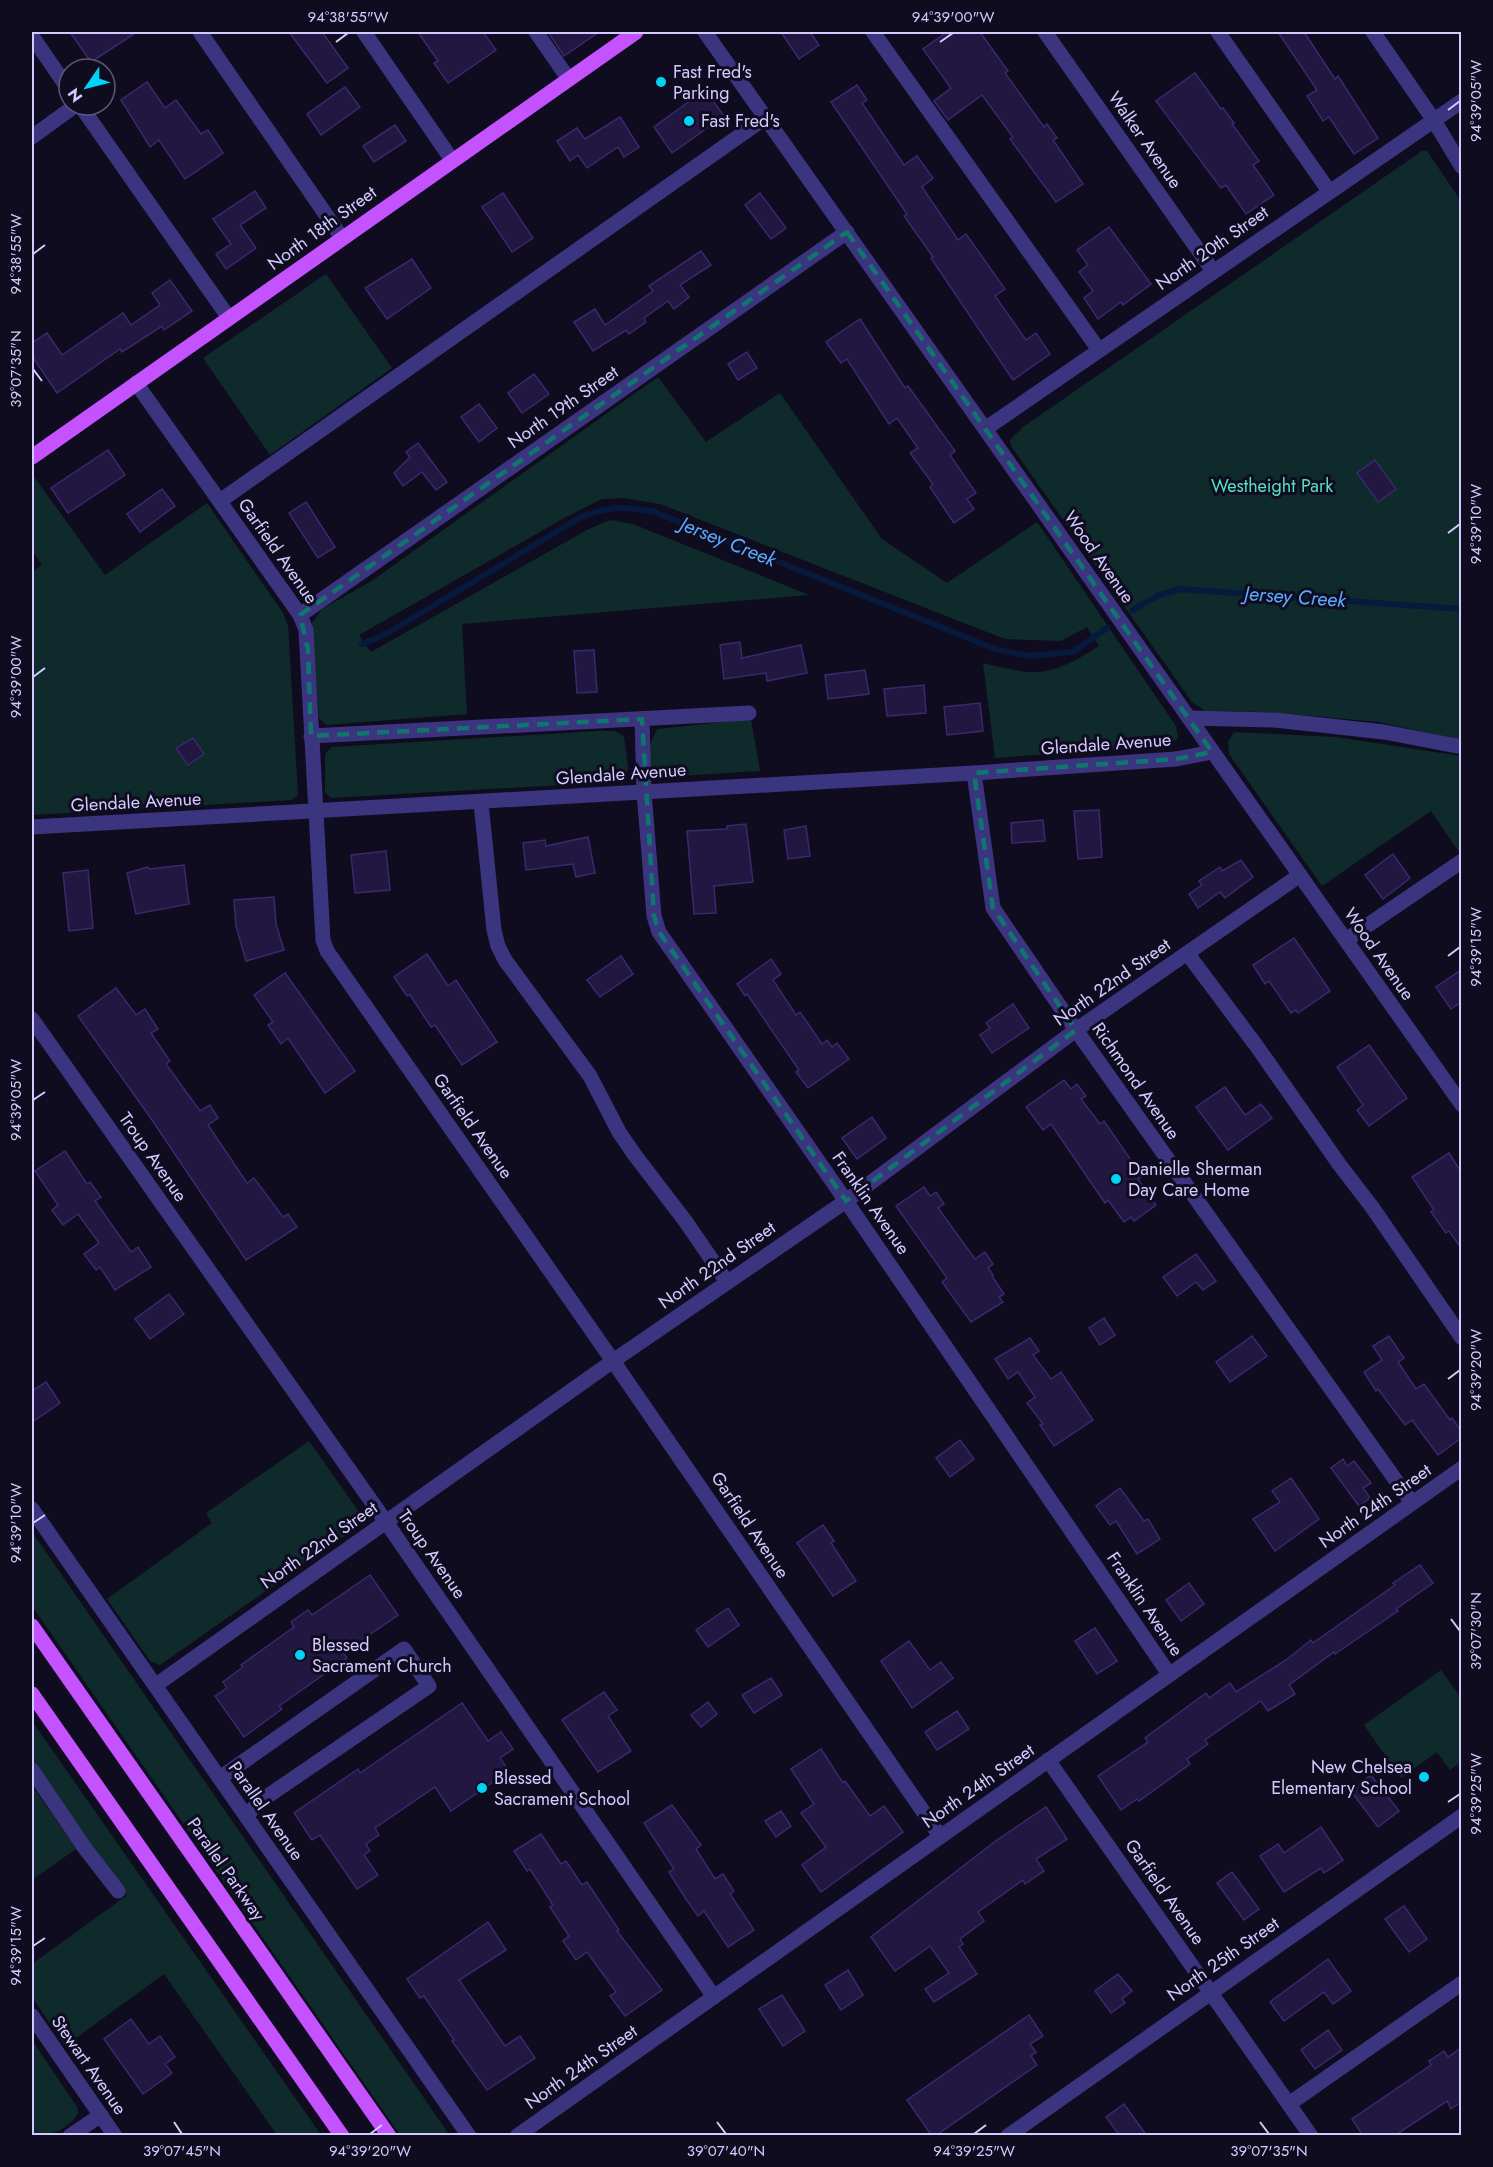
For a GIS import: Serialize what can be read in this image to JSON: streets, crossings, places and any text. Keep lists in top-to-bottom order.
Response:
{
  "streets": {
    "main road": ["North 18th Street", "Parallel Parkway"],
    "street": [
      "Walker Avenue",
      "North 20th Street",
      "North 19th Street",
      "Garfield Avenue",
      "Wood Avenue",
      "Glendale Avenue",
      "North 22nd Street",
      "Richmond Avenue",
      "Troup Avenue",
      "Franklin Avenue",
      "North 24th Street",
      "Parallel Avenue",
      "North 25th Street",
      "Stewart Avenue"
    ]
  },
  "crossings": [
    ["Walker Avenue", "North 20th Street"],
    ["North 18th Street", "Garfield Avenue"],
    ["North 20th Street", "Wood Avenue"],
    ["North 19th Street", "Garfield Avenue"],
    ["North 19th Street", "Wood Avenue"],
    ["Garfield Avenue", "Glendale Avenue"],
    ["Garfield Avenue", "North 22nd Street"],
    ["Garfield Avenue", "North 24th Street"],
    ["Garfield Avenue", "North 25th Street"],
    ["Wood Avenue", "Glendale Avenue"],
    ["Wood Avenue", "North 22nd Street"],
    ["Glendale Avenue", "Richmond Avenue"],
    ["Glendale Avenue", "Franklin Avenue"],
    ["North 22nd Street", "Richmond Avenue"],
    ["North 22nd Street", "Troup Avenue"],
    ["North 22nd Street", "Franklin Avenue"],
    ["North 22nd Street", "Parallel Avenue"],
    ["Richmond Avenue", "North 24th Street"],
    ["Troup Avenue", "North 24th Street"],
    ["Franklin Avenue", "North 24th Street"]
  ],
  "water": ["Jersey Creek"],
  "parks": ["Westheight Park"],
  "places": [
    "Fast Fred's Parking",
    "Fast Fred's",
    "Danielle Sherman Day Care Home",
    "Blessed Sacrament Church",
    "New Chelsea Elementary School",
    "Blessed Sacrament School"
  ],
  "north": "bottom left",
  "coordinates": [
    "94°38'55\"W",
    "94°39'00\"W",
    "94°39'05\"W",
    "39°07'35\"N",
    "94°39'10\"W",
    "94°39'15\"W",
    "94°39'20\"W",
    "39°07'30\"N",
    "94°39'25\"W",
    "39°07'45\"N",
    "39°07'40\"N"
  ]
}
